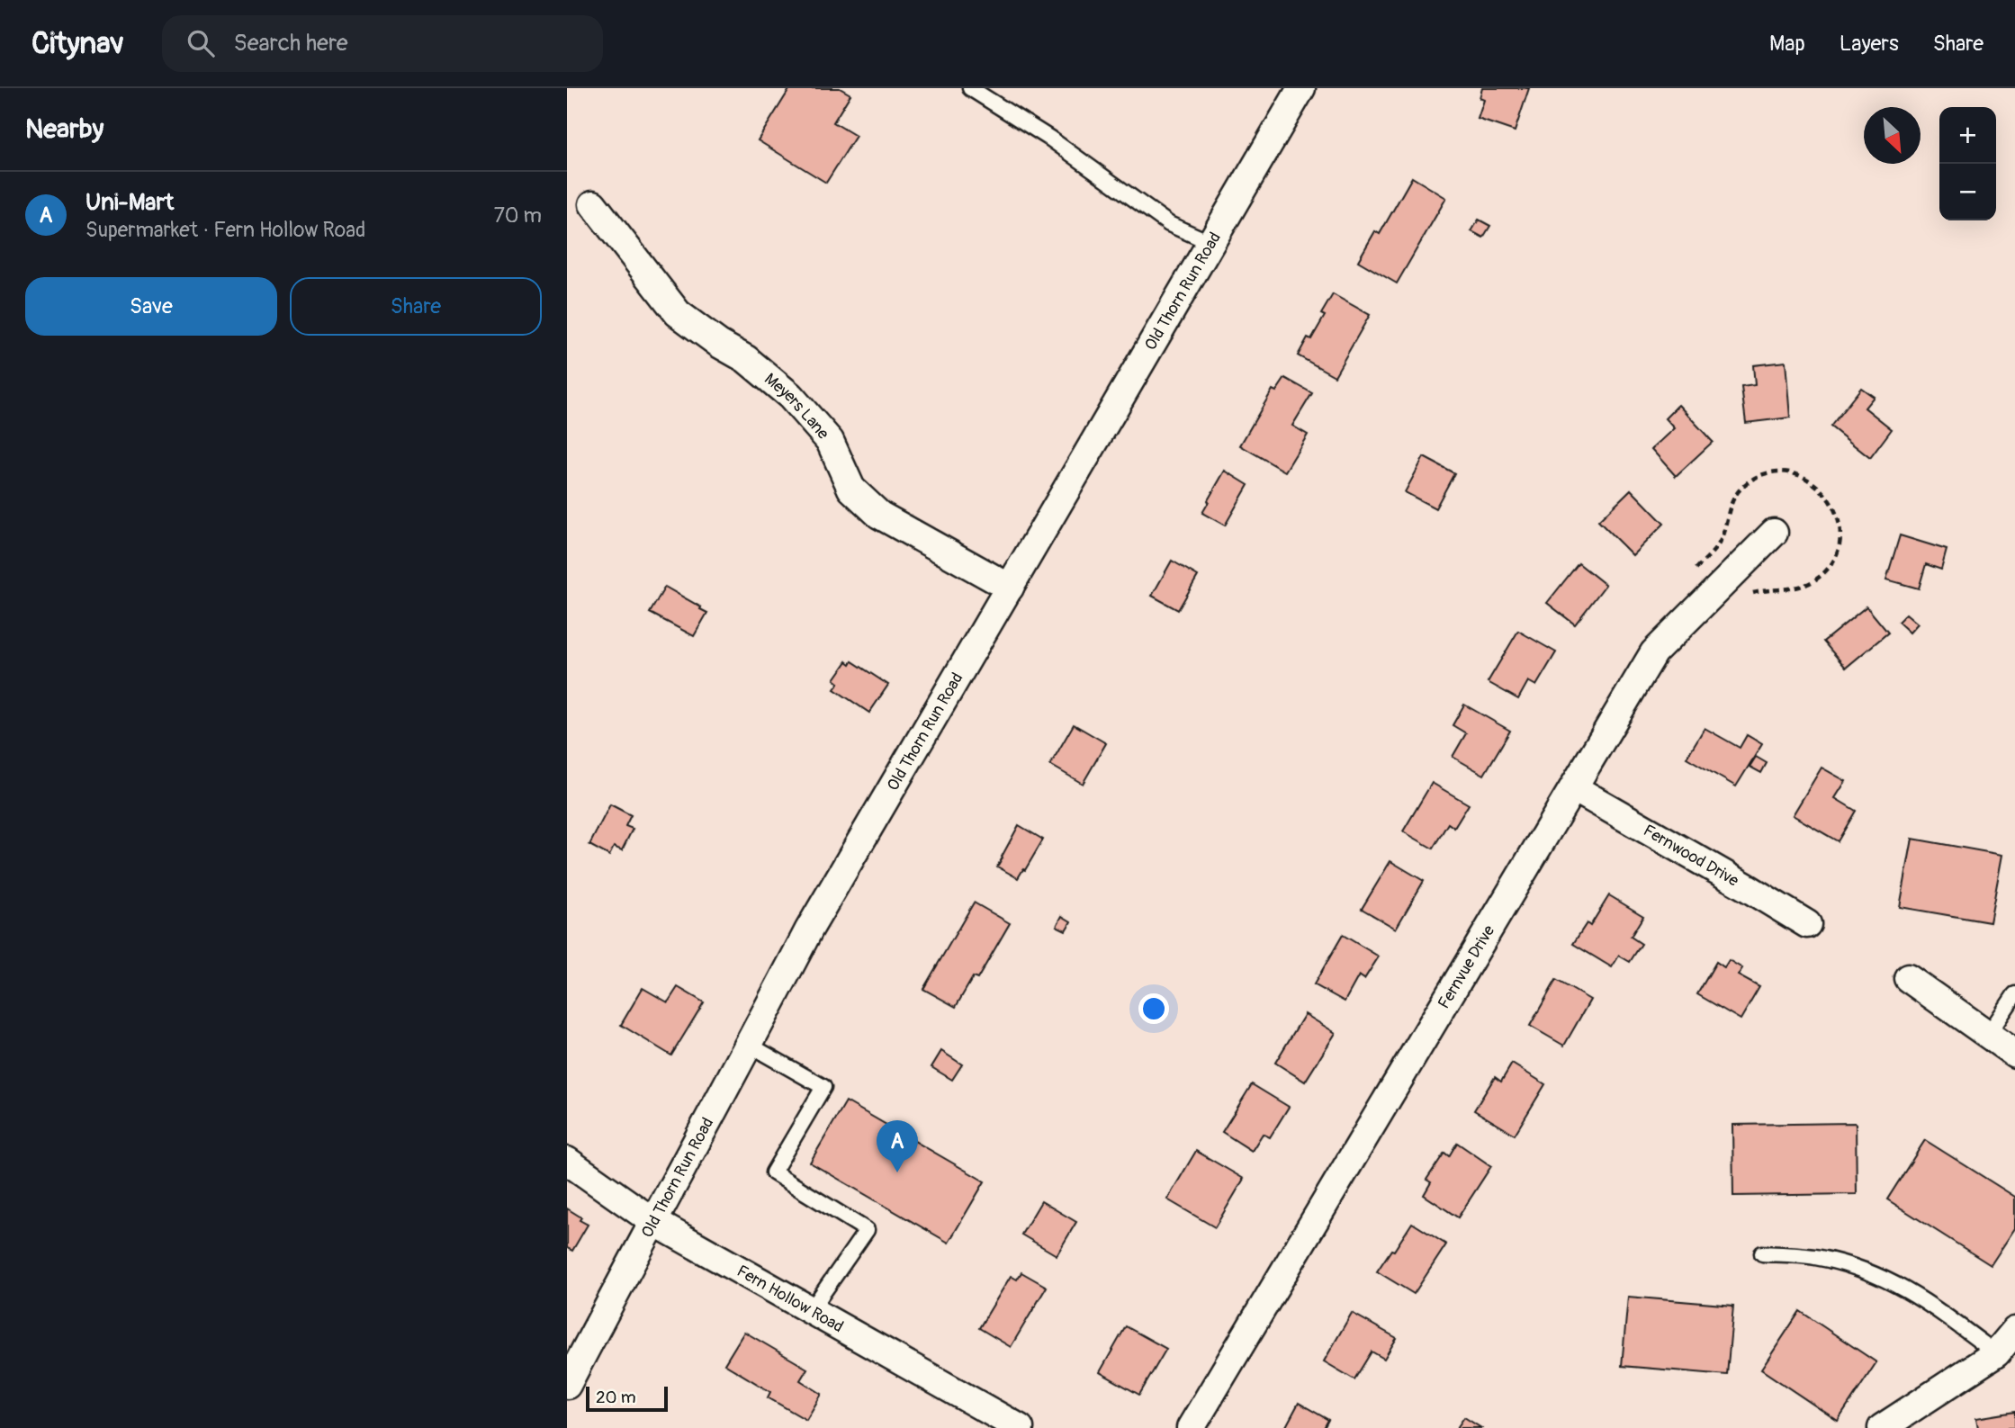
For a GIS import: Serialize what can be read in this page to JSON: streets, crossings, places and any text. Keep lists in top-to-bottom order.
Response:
{
  "streets": {
    "street": [
      "Old Thorn Run Road",
      "Meyers Lane",
      "Fernwood Drive",
      "Fernvue Drive",
      "Fern Hollow Road"
    ]
  },
  "crossings": [
    ["Old Thorn Run Road", "Meyers Lane"],
    ["Old Thorn Run Road", "Fern Hollow Road"],
    ["Fernwood Drive", "Fernvue Drive"]
  ],
  "scale_bar": "20 m",
  "north": "bottom right",
  "page": {
    "header": "Citynav",
    "search": "Search here",
    "nav": ["Map", "Layers", "Share"],
    "heading": "Nearby",
    "map_buttons": ["+", "−"],
    "list": [
      {
        "mark": "A",
        "name": "Uni-Mart",
        "note": "Supermarket · Fern Hollow Road",
        "value": "70 m"
      }
    ],
    "buttons": ["Save", "Share"],
    "pins": "A",
    "scale": "20 m"
  }
}
